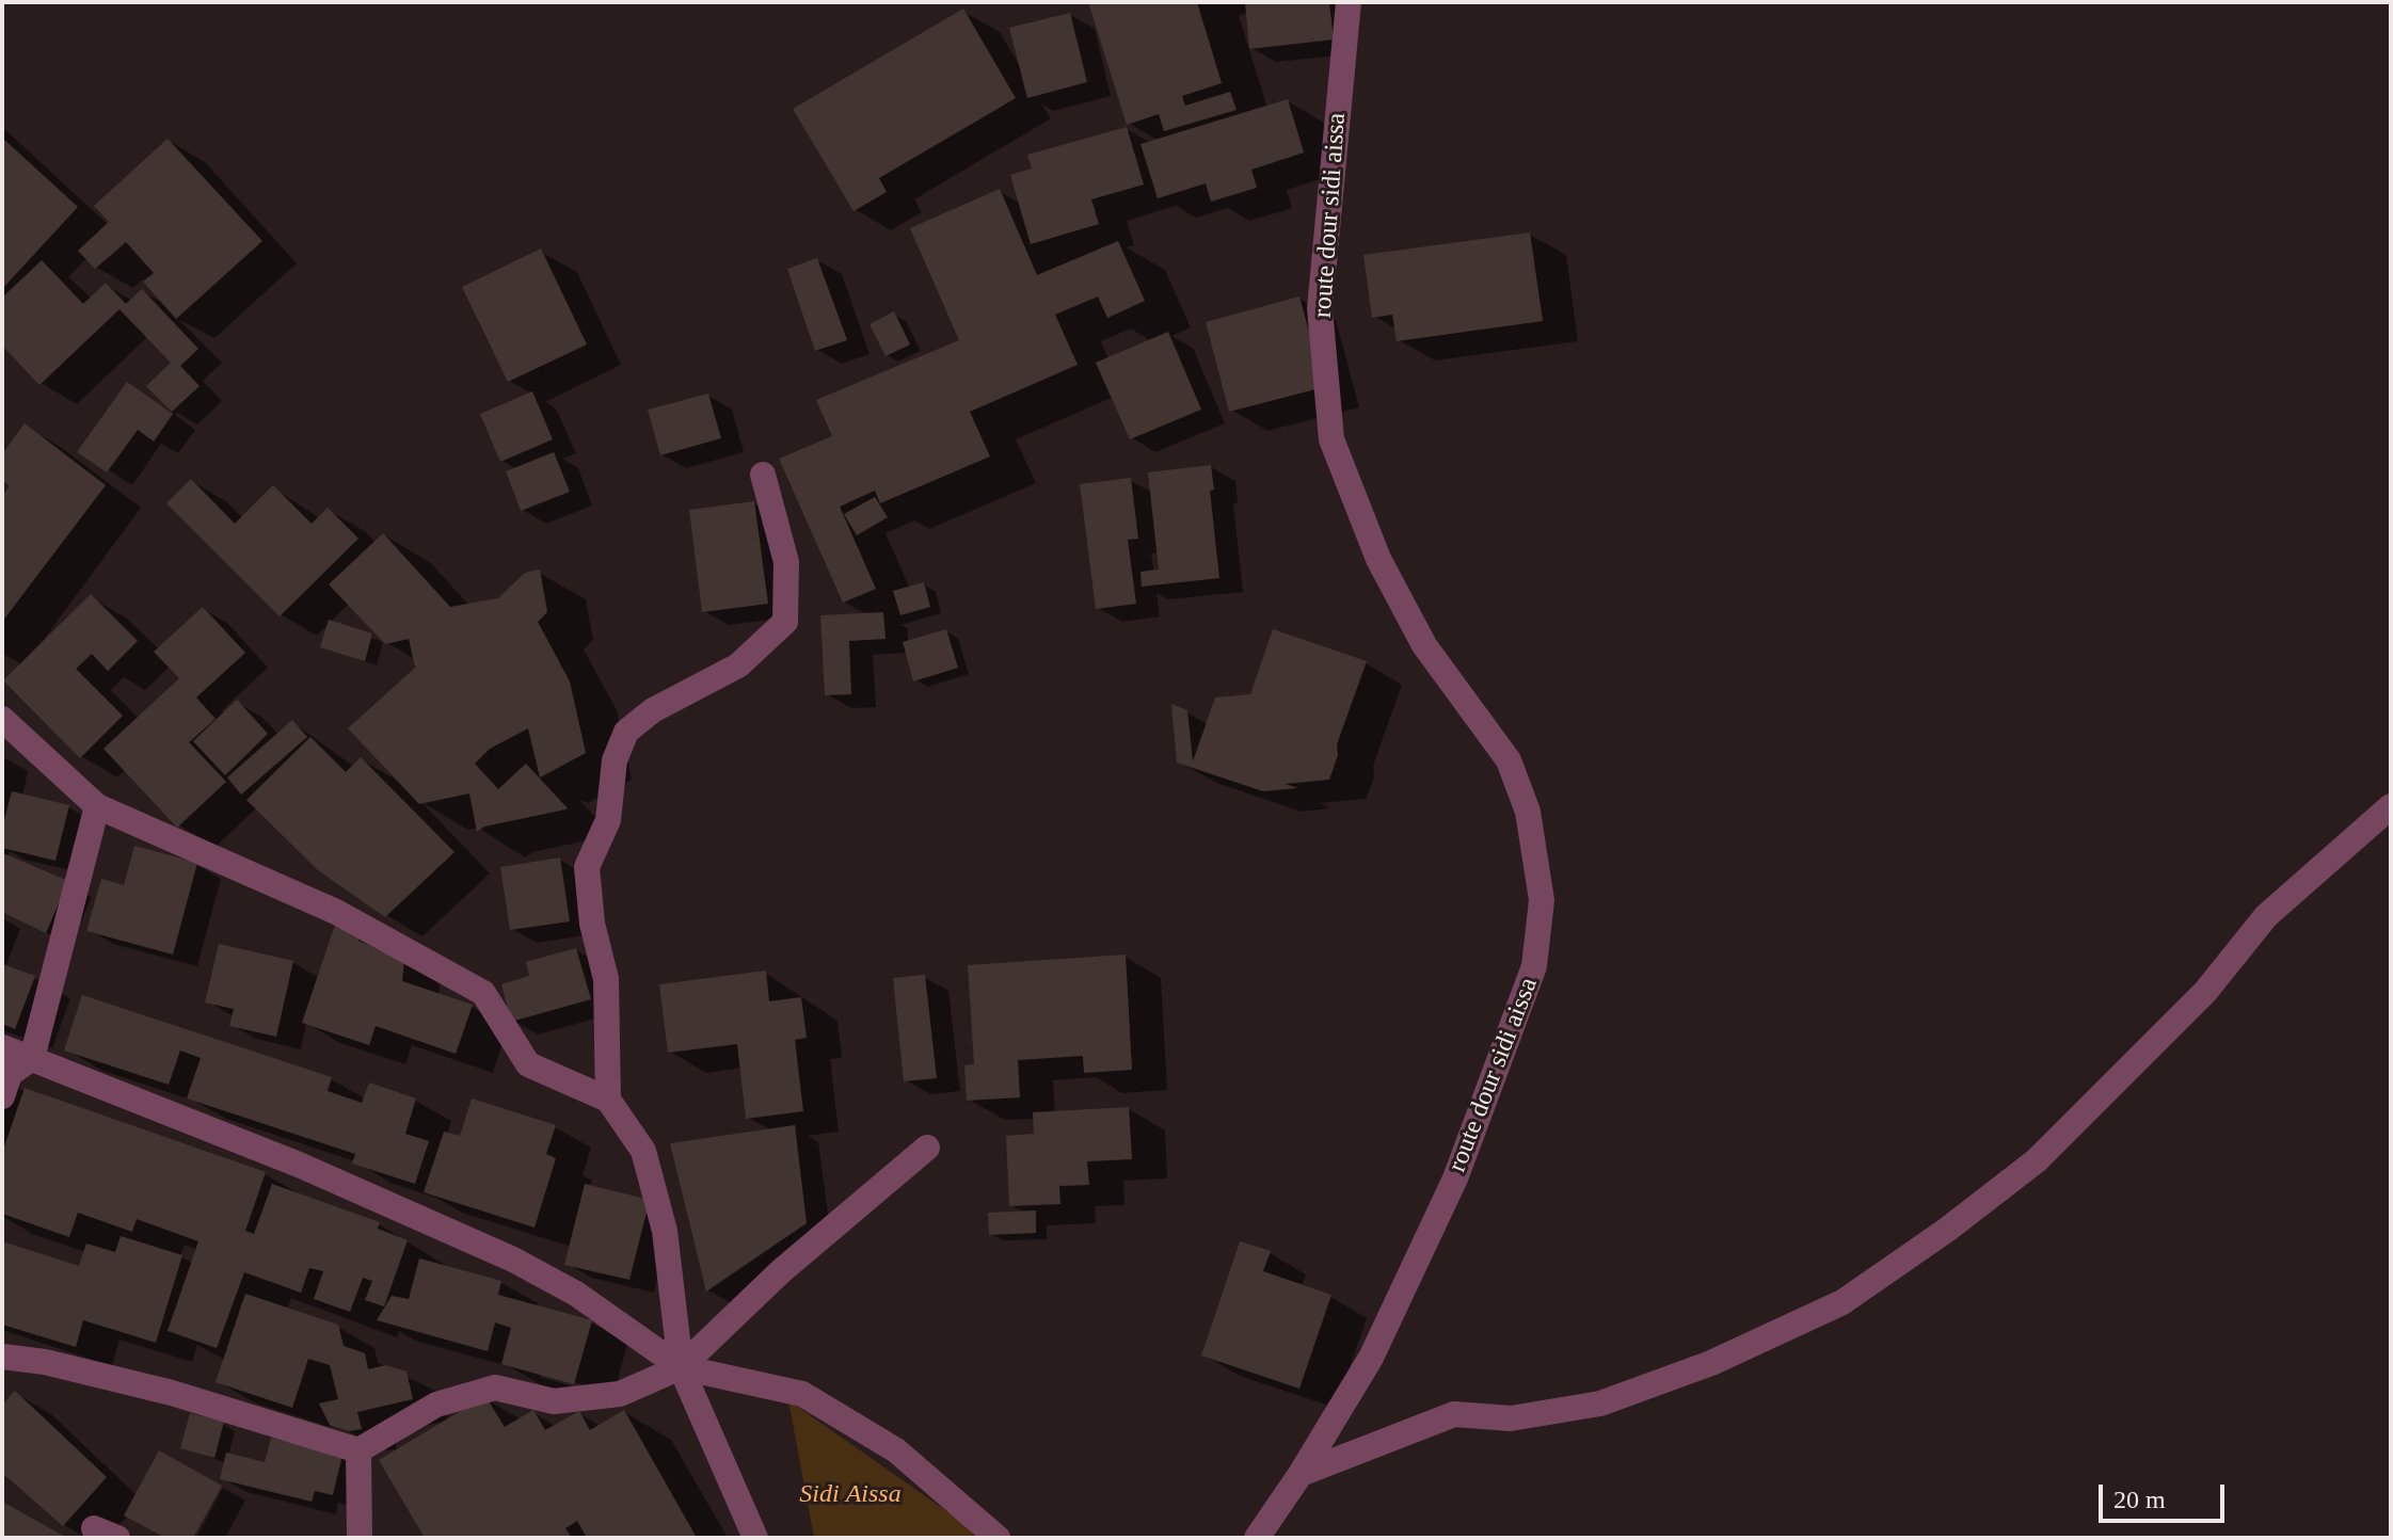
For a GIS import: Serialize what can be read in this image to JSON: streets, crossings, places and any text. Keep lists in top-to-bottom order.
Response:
{
  "streets": {
    "street": ["route dour sidi aissa"]
  },
  "parks": ["Sidi Aissa"],
  "scale_bar": "20 m"
}
